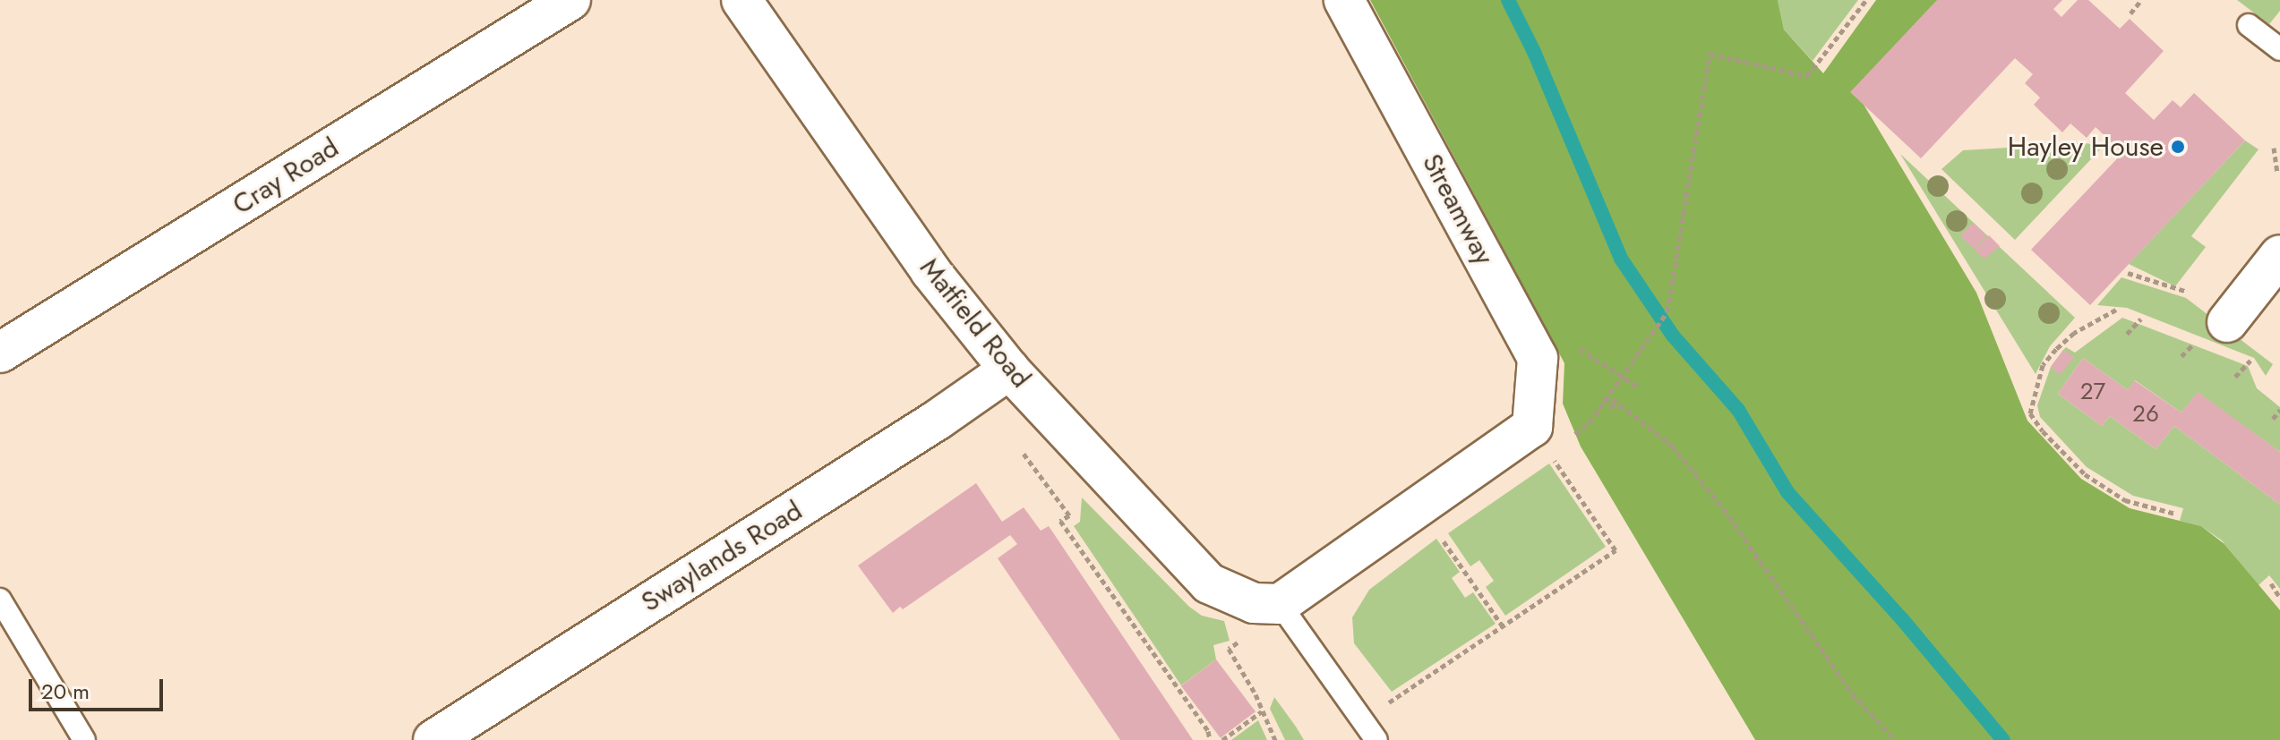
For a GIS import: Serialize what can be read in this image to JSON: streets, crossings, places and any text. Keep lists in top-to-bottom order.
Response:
{
  "streets": {
    "street": [
      "Cray Road",
      "Streamway",
      "Matfield Road",
      "Swaylands Road"
    ]
  },
  "crossings": [
    ["Matfield Road", "Swaylands Road"]
  ],
  "places": ["Hayley House"],
  "house_numbers": ["27", "26"],
  "scale_bar": "20 m"
}
